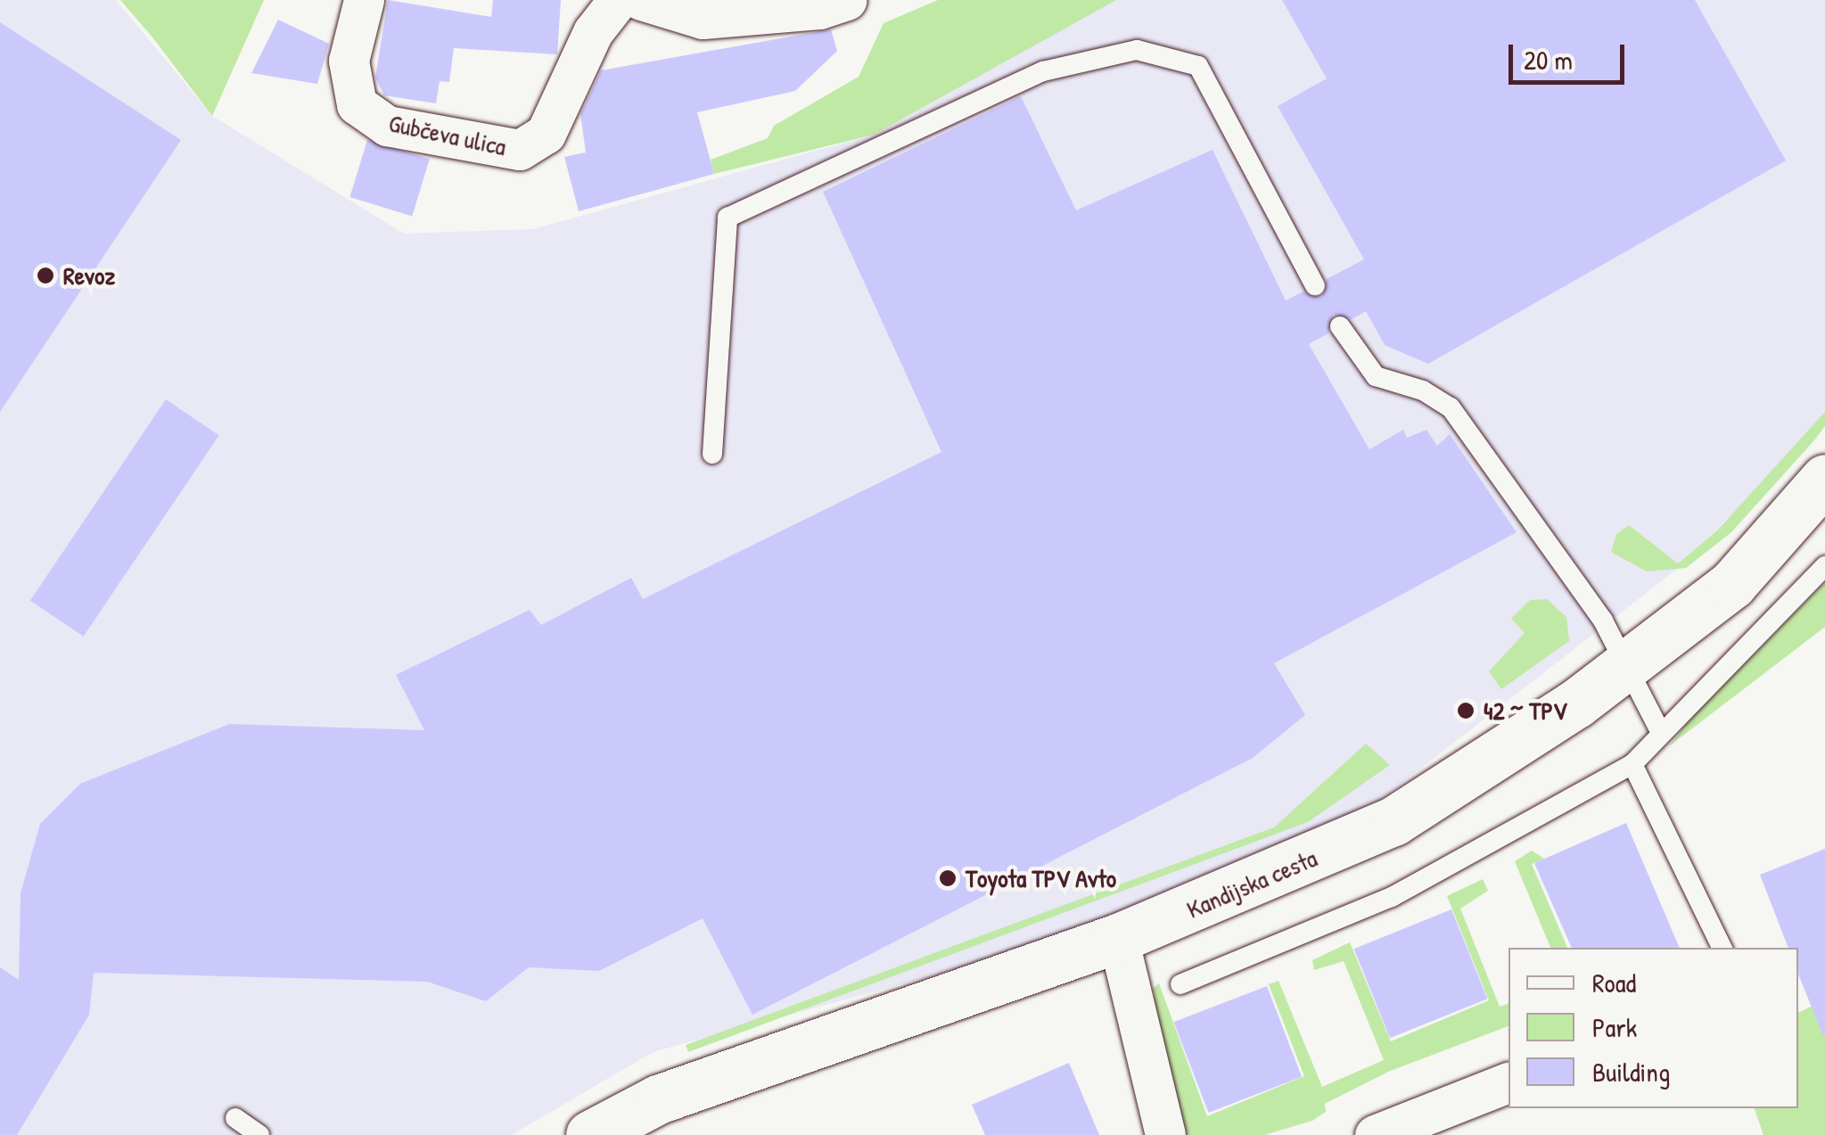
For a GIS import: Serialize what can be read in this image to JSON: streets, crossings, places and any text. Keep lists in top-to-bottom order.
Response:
{
  "streets": {
    "main road": ["Kandijska cesta"],
    "street": ["Gubčeva ulica"]
  },
  "places": ["Revoz", "42 ~ TPV", "Toyota TPV Avto"],
  "legend": ["Road", "Park", "Building"],
  "scale_bar": "20 m"
}
